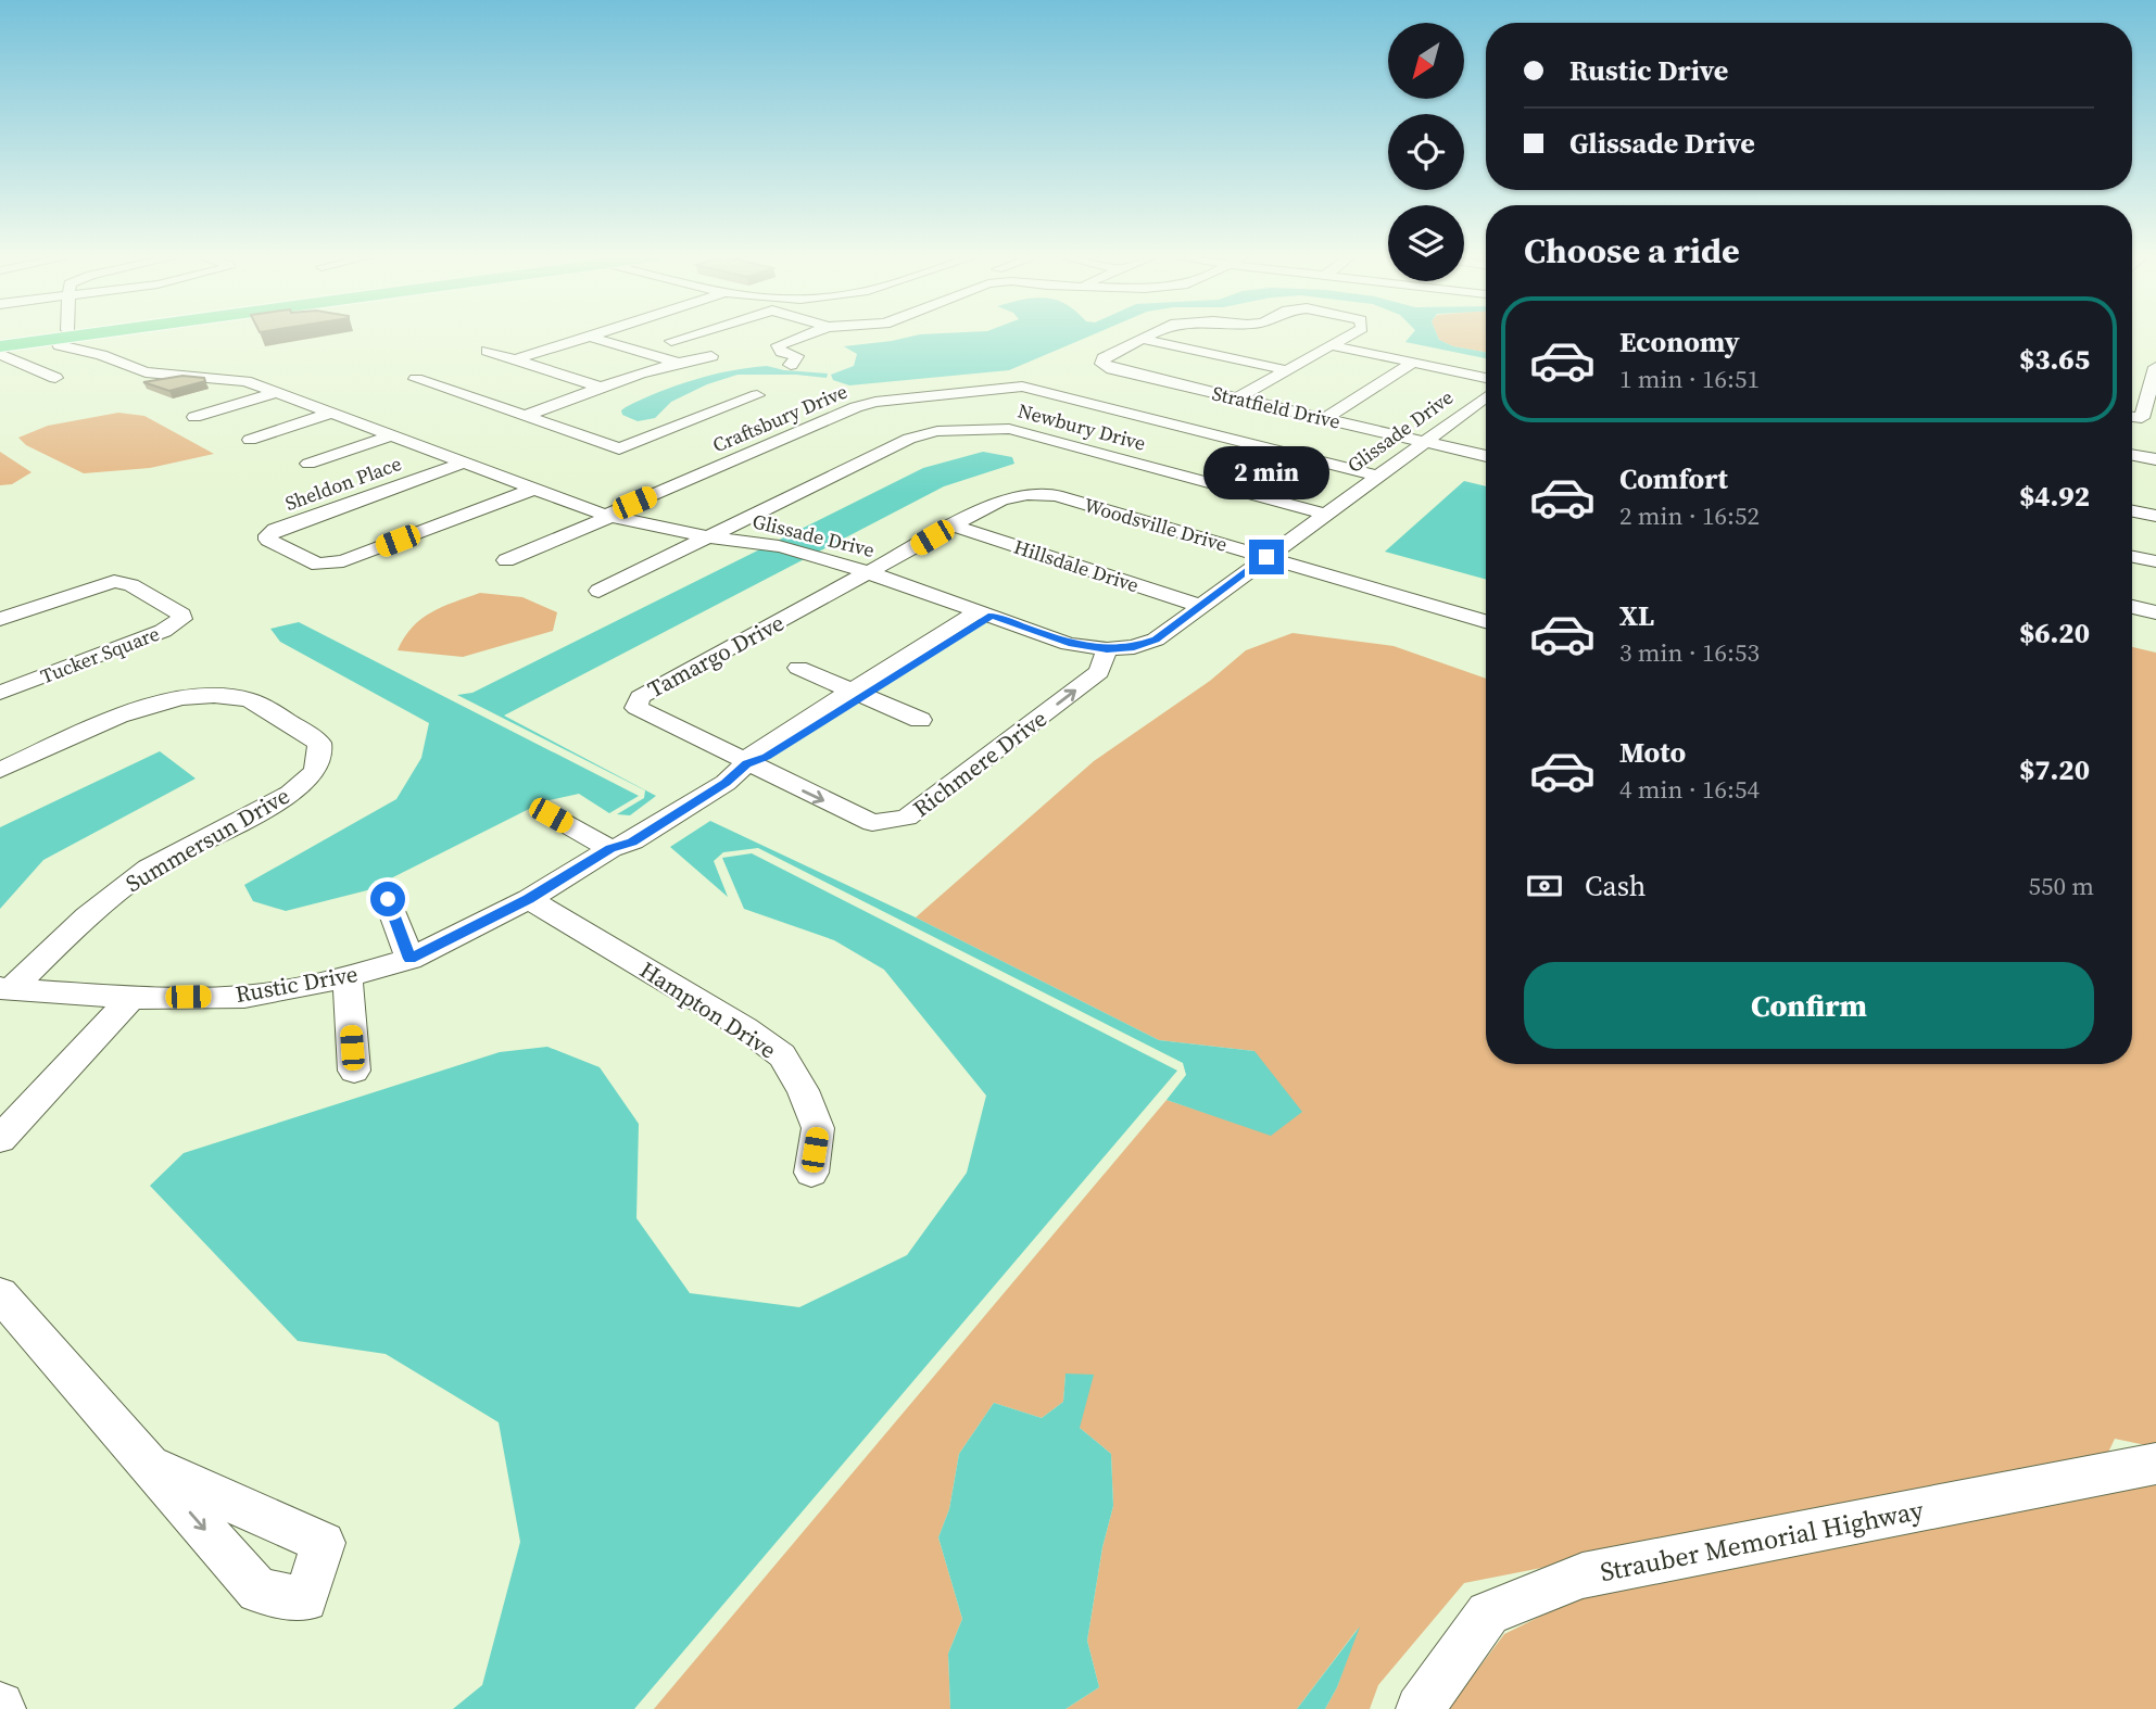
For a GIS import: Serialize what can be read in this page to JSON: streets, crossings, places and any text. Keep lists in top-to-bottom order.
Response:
{
  "streets": {
    "street": [
      "Stratfield Drive",
      "Craftsbury Drive",
      "Newbury Drive",
      "Glissade Drive",
      "Sheldon Place",
      "Woodsville Drive",
      "Hillsdale Drive",
      "Tucker Square",
      "Tamargo Drive",
      "Richmere Drive",
      "Summersun Drive",
      "Rustic Drive",
      "Hampton Drive",
      "Strauber Memorial Highway"
    ]
  },
  "crossings": [
    ["Stratfield Drive", "Glissade Drive"],
    ["Craftsbury Drive", "Glissade Drive"],
    ["Newbury Drive", "Glissade Drive"],
    ["Glissade Drive", "Sheldon Place"],
    ["Glissade Drive", "Woodsville Drive"],
    ["Glissade Drive", "Hillsdale Drive"],
    ["Glissade Drive", "Tamargo Drive"],
    ["Glissade Drive", "Richmere Drive"],
    ["Glissade Drive", "Rustic Drive"],
    ["Woodsville Drive", "Hillsdale Drive"],
    ["Woodsville Drive", "Tamargo Drive"],
    ["Tamargo Drive", "Richmere Drive"],
    ["Tamargo Drive", "Rustic Drive"],
    ["Richmere Drive", "Rustic Drive"],
    ["Summersun Drive", "Rustic Drive"],
    ["Rustic Drive", "Hampton Drive"]
  ],
  "one_way": ["Richmere Drive"],
  "north": "bottom left",
  "page": {
    "banner": ["Rustic Drive", "Glissade Drive"],
    "heading": "Choose a ride",
    "list": [
      {
        "name": "Economy",
        "note": "1 min · 16:51",
        "value": "$3.65"
      },
      {
        "name": "Comfort",
        "note": "2 min · 16:52",
        "value": "$4.92"
      },
      {
        "name": "XL",
        "note": "3 min · 16:53",
        "value": "$6.20"
      },
      {
        "name": "Moto",
        "note": "4 min · 16:54",
        "value": "$7.20"
      }
    ],
    "bubble": "2 min",
    "pay": ["Cash", "550 m"],
    "buttons": "Confirm"
  }
}
